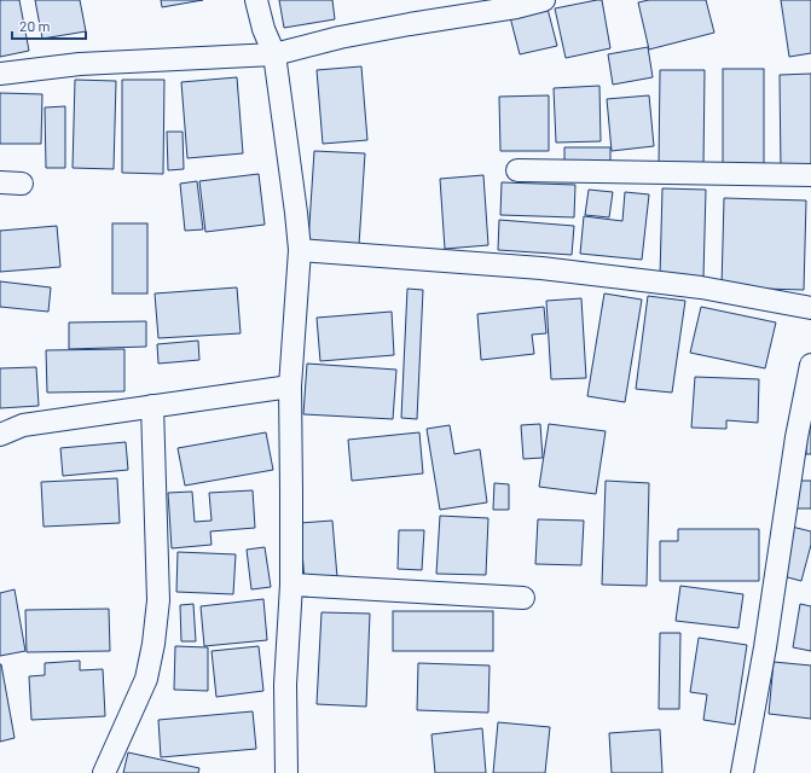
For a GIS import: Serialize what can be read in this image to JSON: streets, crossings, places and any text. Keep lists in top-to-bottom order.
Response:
{
  "scale_bar": "20 m"
}
